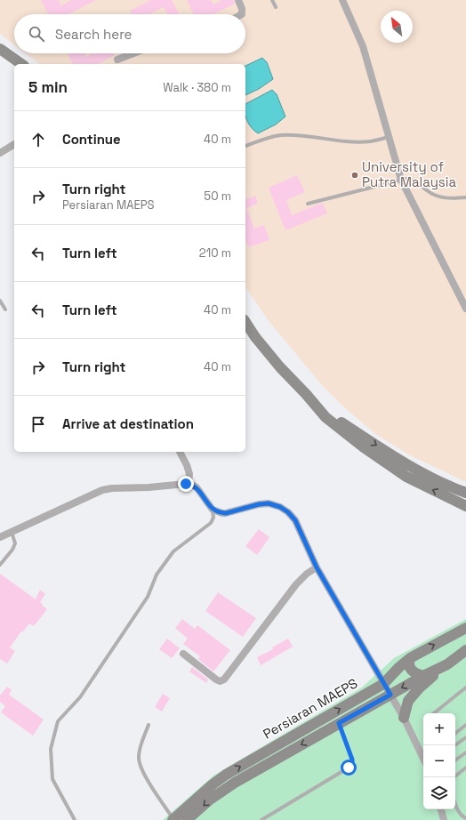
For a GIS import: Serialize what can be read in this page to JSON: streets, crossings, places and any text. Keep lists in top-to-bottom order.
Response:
{
  "streets": {
    "street": ["Persiaran MAEPS"]
  },
  "places": ["University of Putra Malaysia"],
  "north": "top left",
  "page": {
    "search": "Search here",
    "heading": ["5 min", "Walk · 380 m"],
    "list": [
      ["Continue", "40 m"],
      ["Turn right", "Persiaran MAEPS", "50 m"],
      ["Turn left", "210 m"],
      ["Turn left", "40 m"],
      ["Turn right", "40 m"],
      "Arrive at destination"
    ],
    "map_buttons": ["+", "−"]
  }
}
